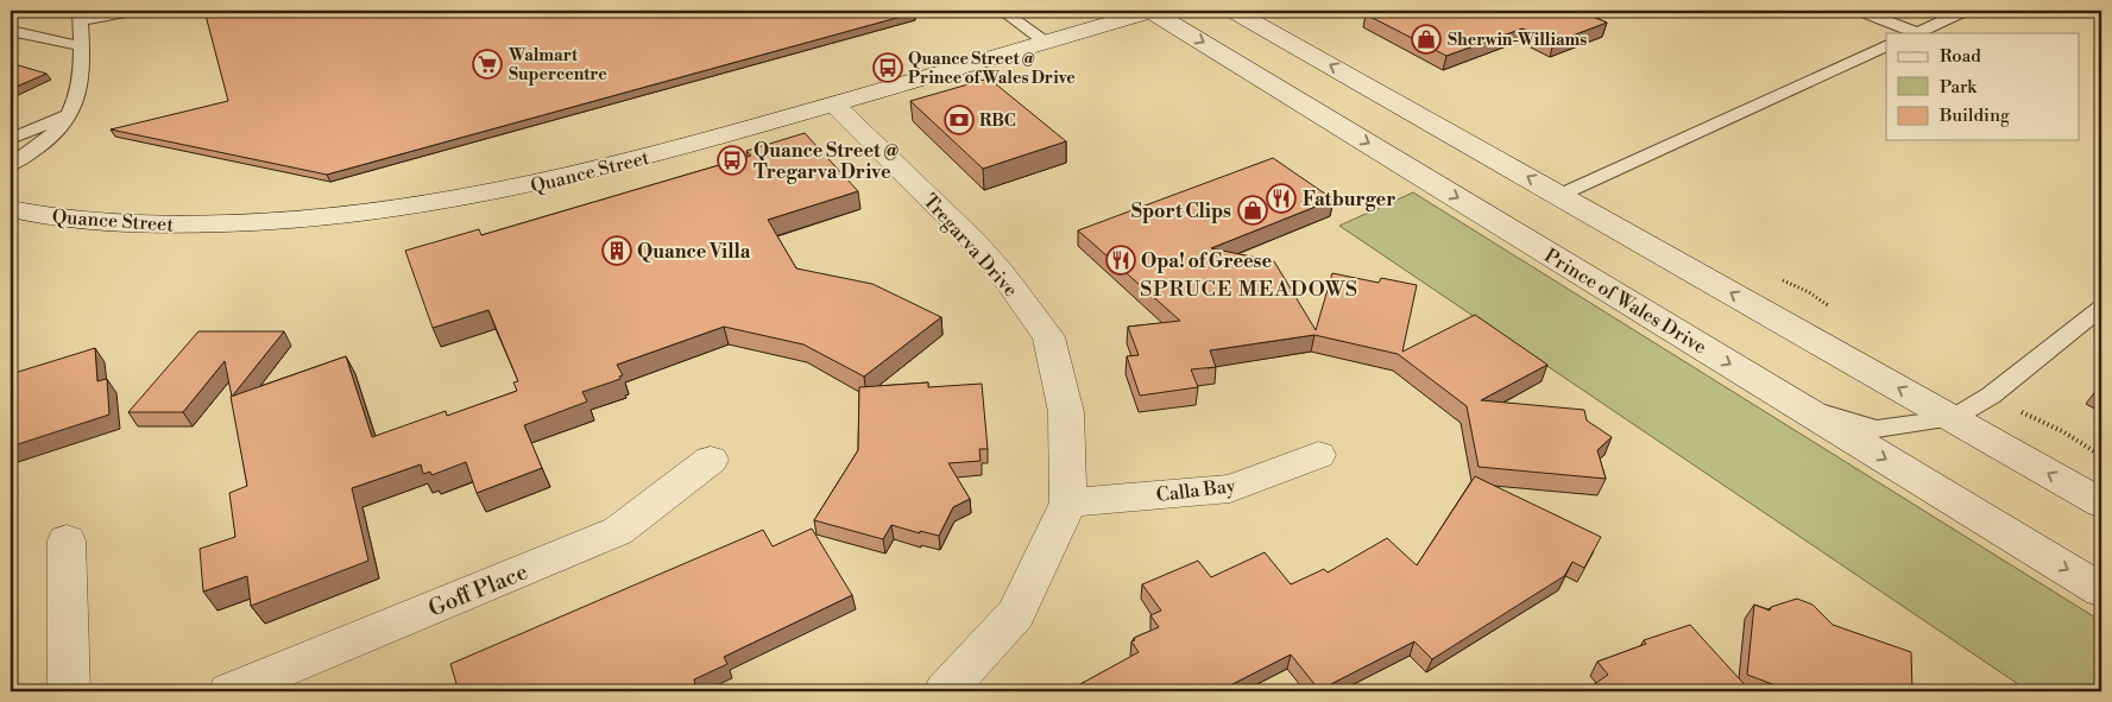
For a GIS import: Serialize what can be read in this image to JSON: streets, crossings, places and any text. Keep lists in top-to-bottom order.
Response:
{
  "streets": {
    "street": [
      "Quance Street",
      "Tregarva Drive",
      "Prince of Wales Drive",
      "Calla Bay",
      "Goff Place"
    ]
  },
  "crossings": [
    ["Quance Street", "Tregarva Drive"],
    ["Quance Street", "Prince of Wales Drive"],
    ["Tregarva Drive", "Calla Bay"]
  ],
  "districts": ["SPRUCE MEADOWS"],
  "places": {
    "shop": ["Sherwin-Williams", "Sport Clips"],
    "supermarket": ["Walmart Supercentre"],
    "bus stop": ["Quance Street @ Prince of Wales Drive", "Quance Street @ Tregarva Drive"],
    "bank": ["RBC"],
    "restaurant": ["Fatburger", "Opa! of Greese"],
    "building": ["Quance Villa"]
  },
  "legend": ["Road", "Park", "Building"]
}
